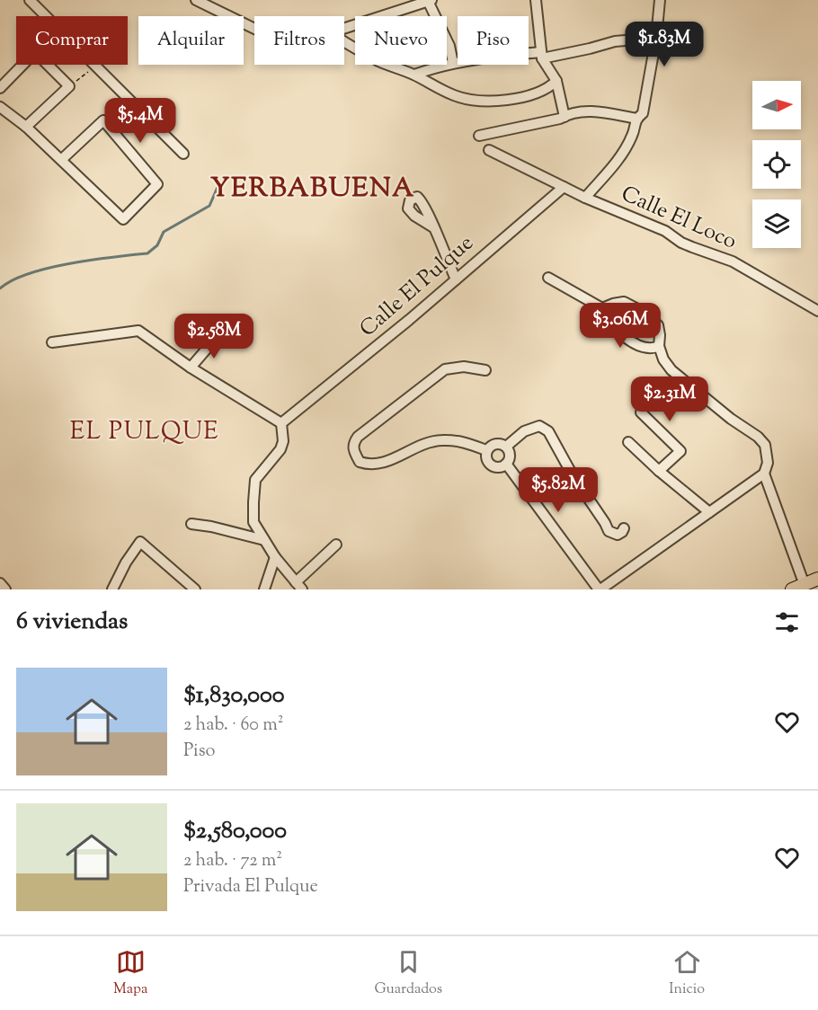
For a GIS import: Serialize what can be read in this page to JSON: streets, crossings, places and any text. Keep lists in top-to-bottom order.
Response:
{
  "streets": {
    "street": ["Calle El Loco", "Calle El Pulque"]
  },
  "districts": ["YERBABUENA", "EL PULQUE"],
  "north": "right",
  "page": {
    "chip": [
      "Comprar",
      "Alquilar",
      "Filtros",
      "Nuevo",
      "Piso"
    ],
    "price": [
      "$1.83M",
      "$5.4M",
      "$3.06M",
      "$2.58M",
      "$2.31M",
      "$5.82M"
    ],
    "heading": "6 viviendas",
    "list": [
      {
        "name": "$1,830,000",
        "note": "2 hab. · 60 m² · Piso"
      },
      {
        "name": "$2,580,000",
        "note": "2 hab. · 72 m² · Privada El Pulque"
      }
    ],
    "tabs": ["Mapa", "Guardados", "Inicio"]
  }
}
